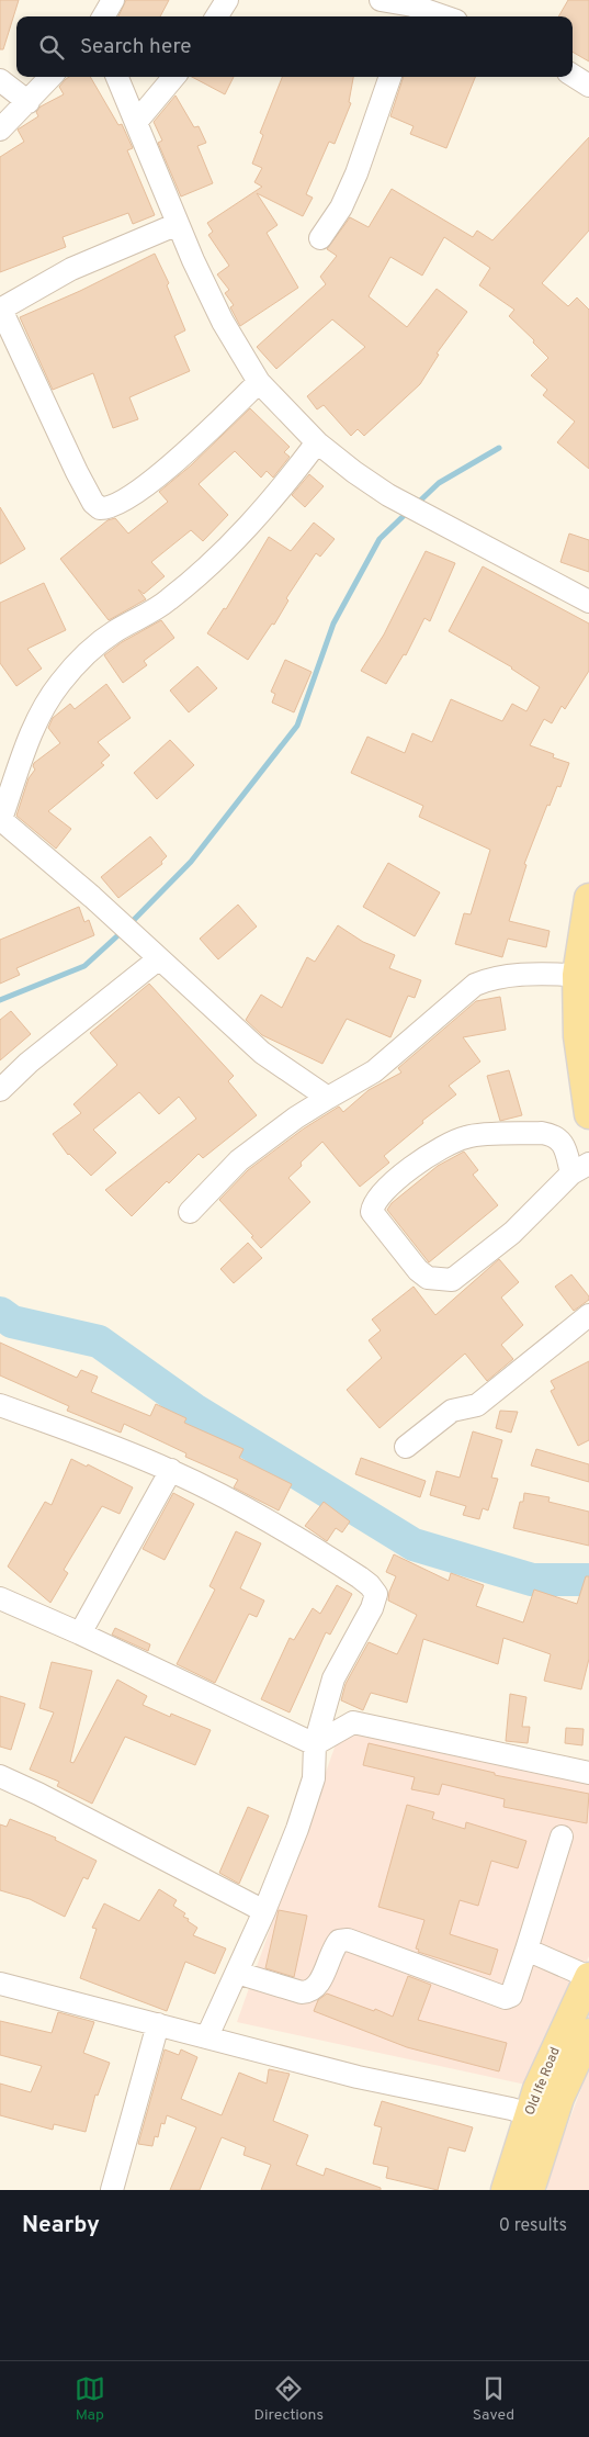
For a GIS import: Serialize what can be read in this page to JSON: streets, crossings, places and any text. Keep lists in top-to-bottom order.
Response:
{
  "streets": {
    "main road": ["Old Ife Road"]
  },
  "page": {
    "search": "Search here",
    "heading": ["Nearby", "0 results"],
    "nav": ["Map", "Directions", "Saved"]
  }
}
